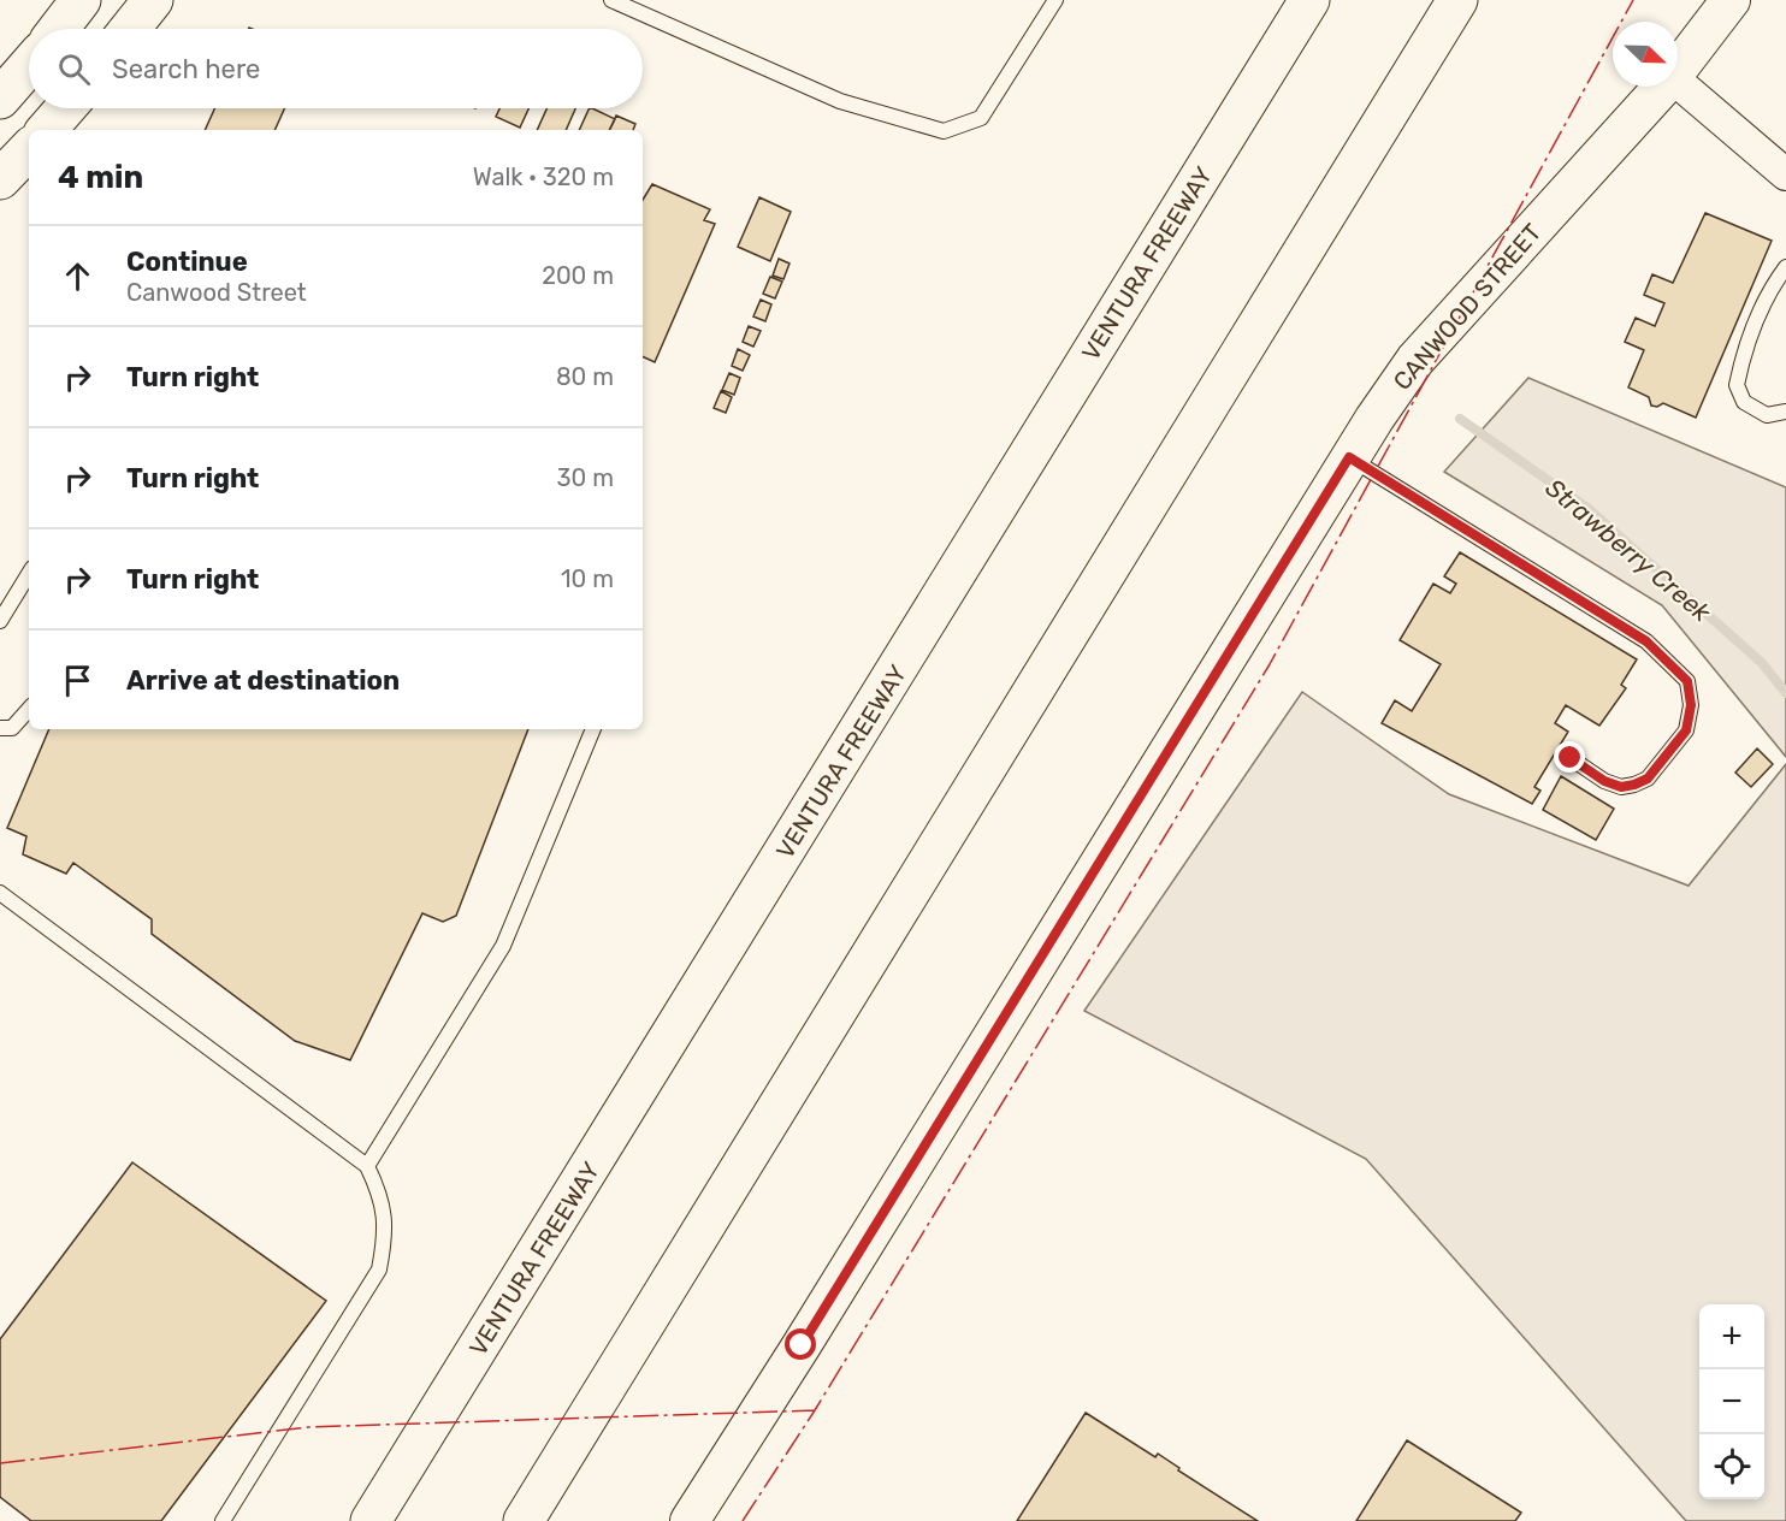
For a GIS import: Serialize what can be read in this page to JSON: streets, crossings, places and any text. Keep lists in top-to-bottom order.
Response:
{
  "streets": {
    "main road": ["VENTURA FREEWAY"],
    "street": ["CANWOOD STREET"]
  },
  "water": ["Strawberry Creek"],
  "north": "bottom right",
  "page": {
    "search": "Search here",
    "heading": ["4 min", "Walk · 320 m"],
    "list": [
      ["Continue", "Canwood Street", "200 m"],
      ["Turn right", "80 m"],
      ["Turn right", "30 m"],
      ["Turn right", "10 m"],
      "Arrive at destination"
    ],
    "map_buttons": ["+", "−"]
  }
}
